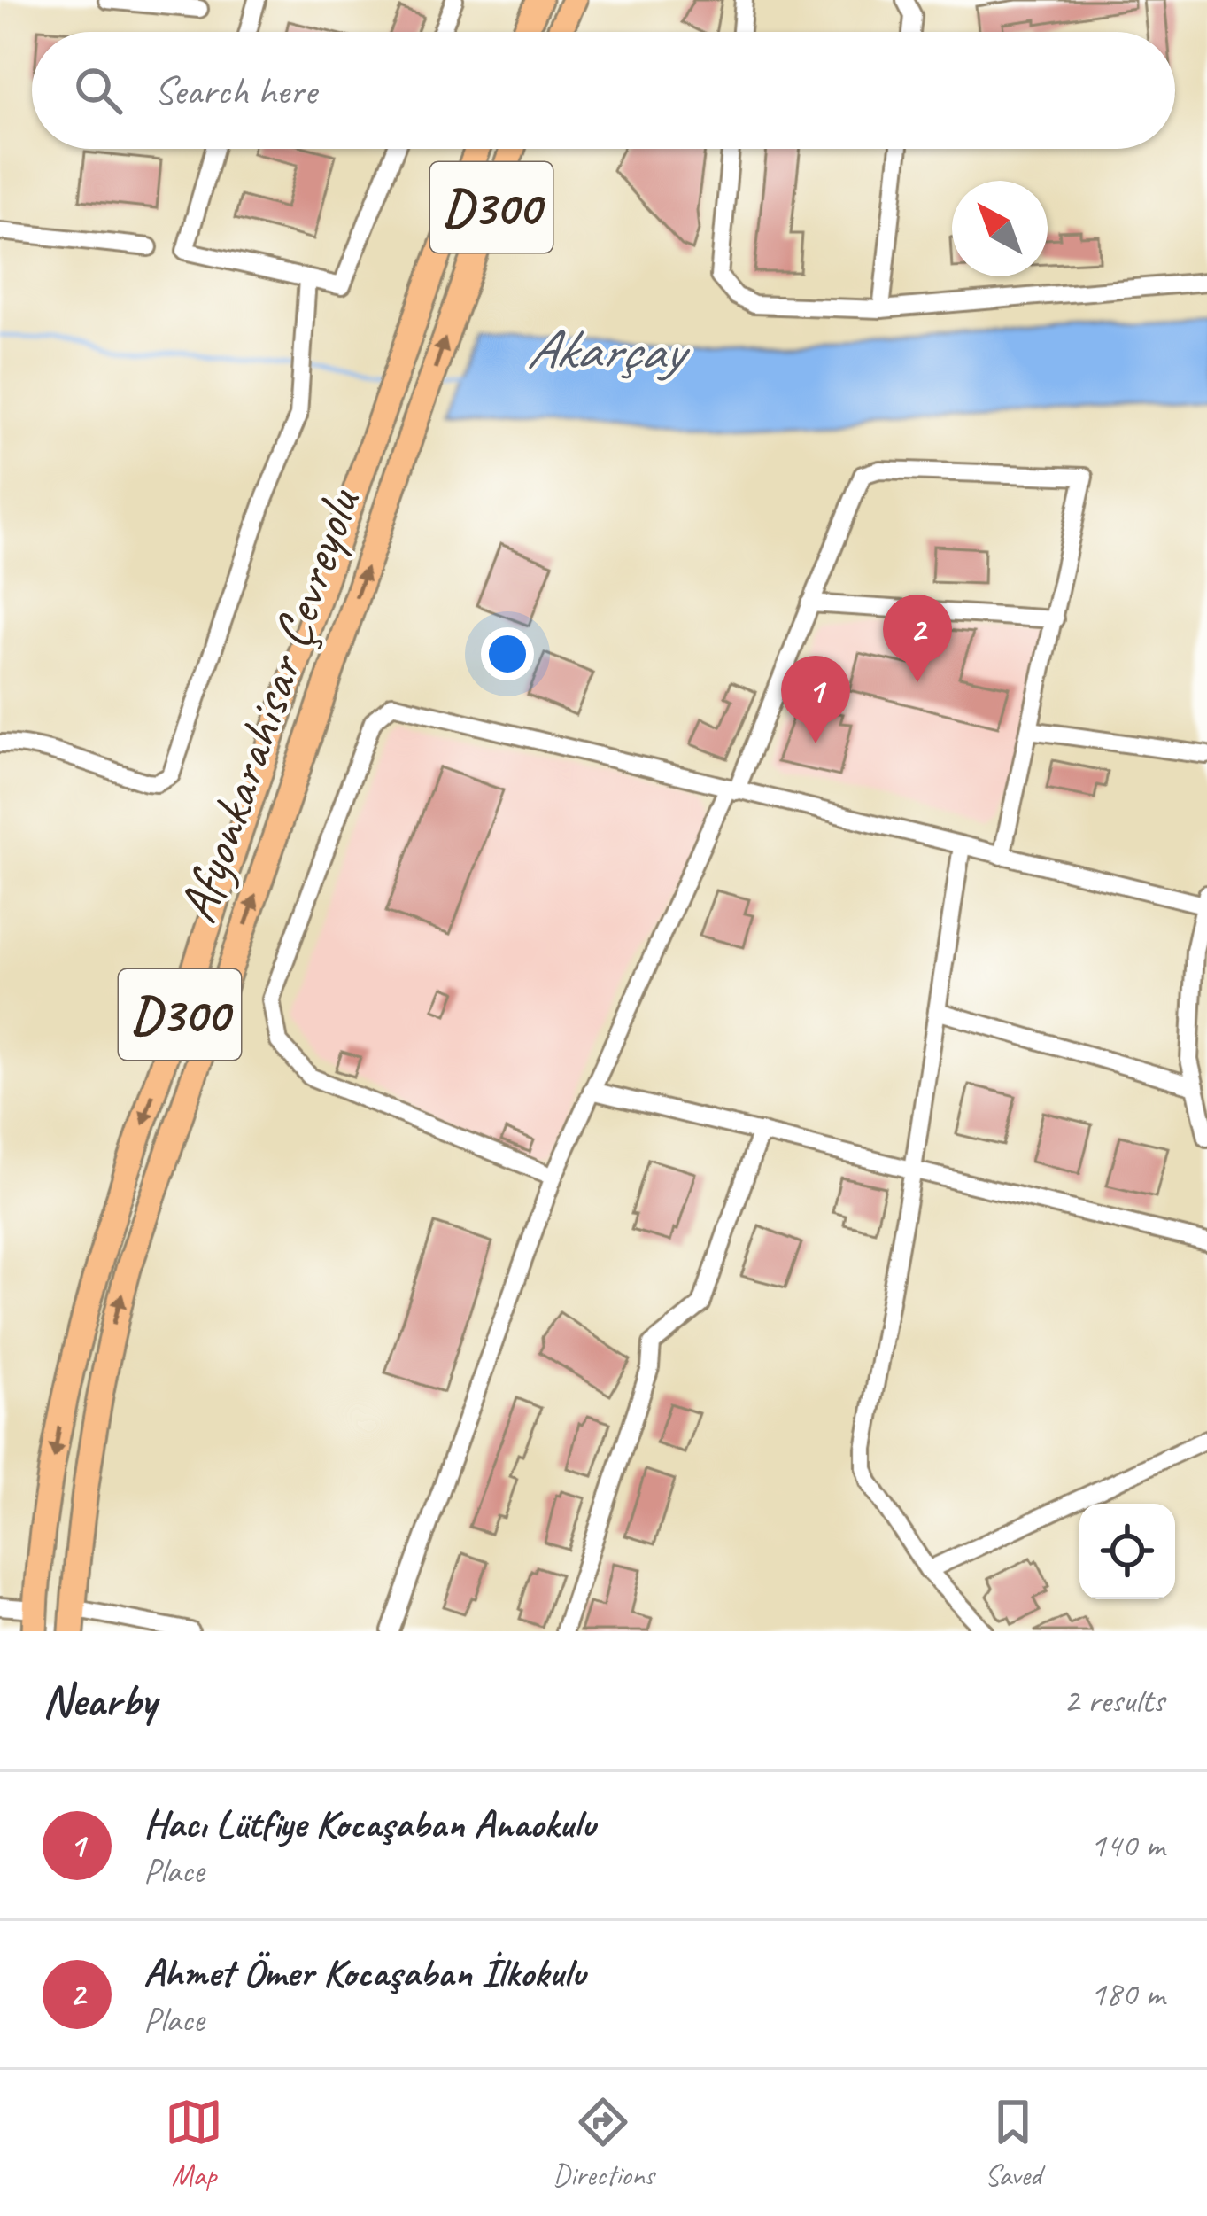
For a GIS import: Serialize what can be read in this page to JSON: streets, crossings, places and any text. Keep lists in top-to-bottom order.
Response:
{
  "streets": {
    "highway": ["D300", "Afyonkarahisar Çevreyolu"]
  },
  "water": ["Akarçay"],
  "north": "top left",
  "page": {
    "search": "Search here",
    "pins": ["2", "1"],
    "heading": ["Nearby", "2 results"],
    "list": [
      {
        "mark": "1",
        "name": "Hacı Lütfiye Kocaşaban Anaokulu",
        "note": "Place",
        "value": "140 m"
      },
      {
        "mark": "2",
        "name": "Ahmet Ömer Kocaşaban İlkokulu",
        "note": "Place",
        "value": "180 m"
      }
    ],
    "nav": ["Map", "Directions", "Saved"]
  }
}
